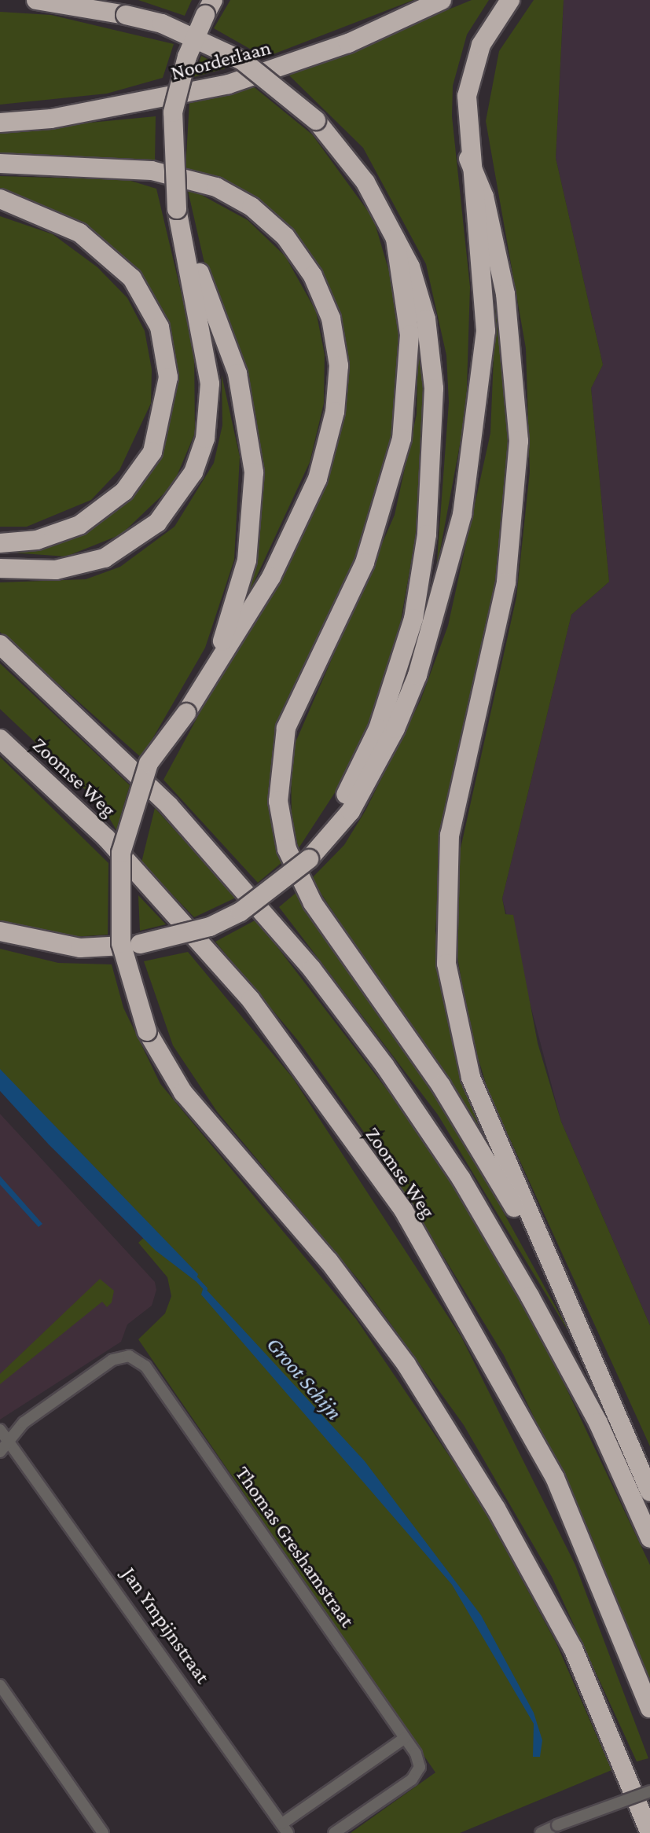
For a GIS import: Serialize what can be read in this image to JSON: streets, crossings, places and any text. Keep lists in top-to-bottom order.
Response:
{
  "streets": {
    "highway": ["Noorderlaan", "Zoomse Weg"],
    "street": ["Thomas Greshamstraat", "Jan Ympijnstraat"]
  },
  "crossings": [
    ["Thomas Greshamstraat", "Jan Ympijnstraat"]
  ],
  "water": ["Groot Schijn"]
}
